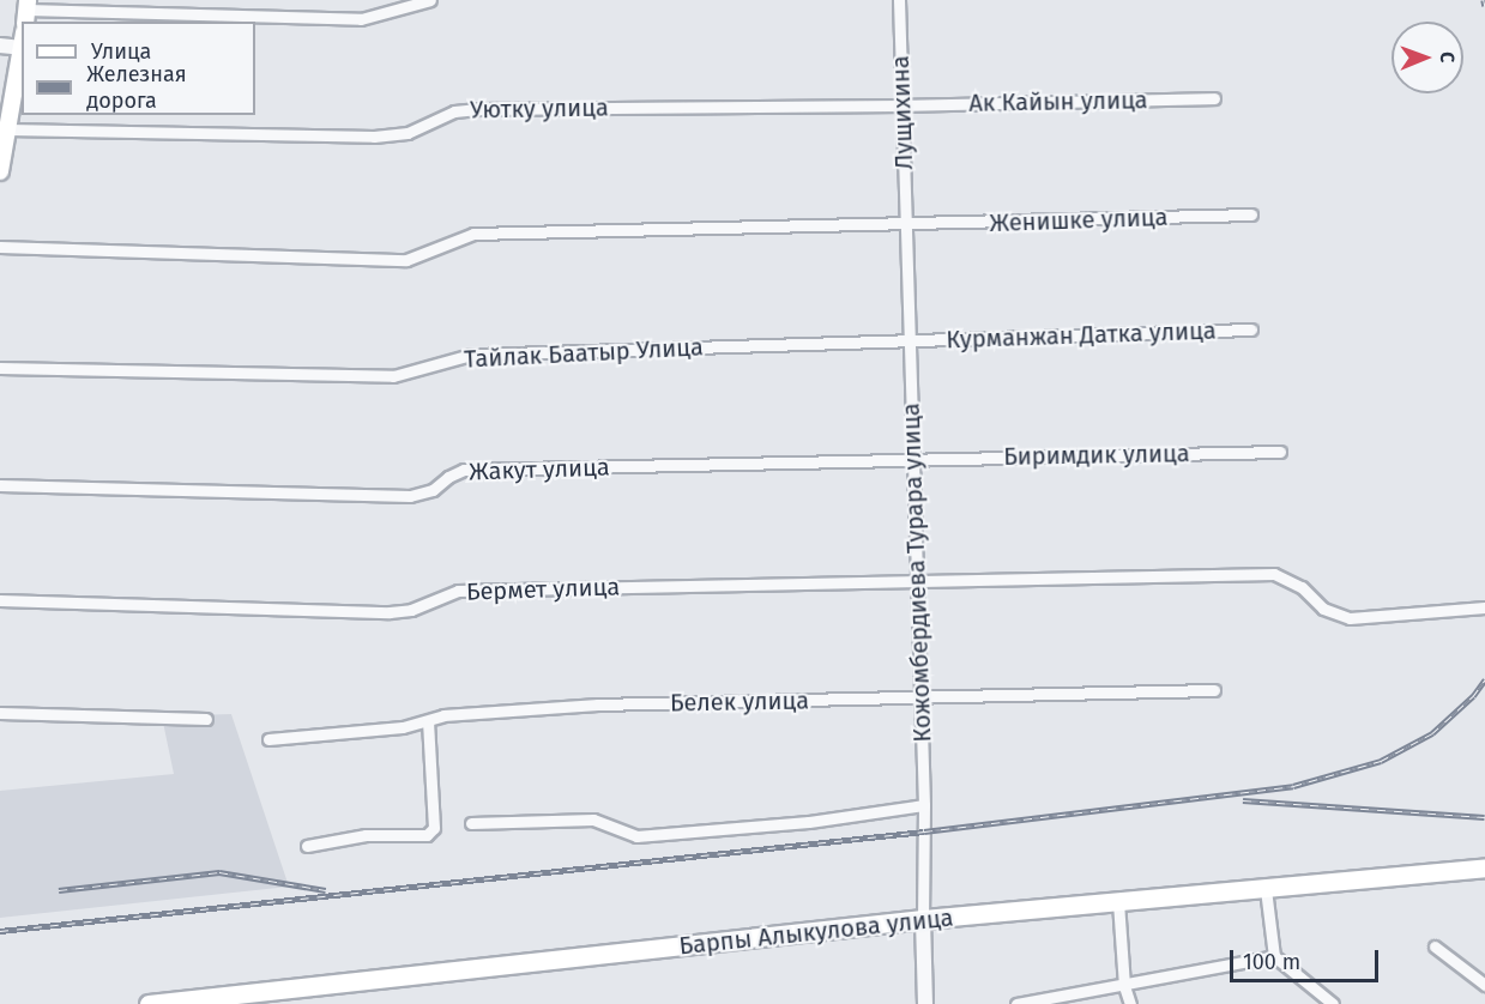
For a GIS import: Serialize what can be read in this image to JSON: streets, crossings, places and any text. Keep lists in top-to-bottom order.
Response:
{
  "streets": {
    "main road": ["Барпы Алыкулова улица"],
    "street": [
      "Ак Кайын улица",
      "Уютку улица",
      "Лущихина",
      "Женишке улица",
      "Курманжан Датка улица",
      "Тайлак Баатыр Улица",
      "Биримдик улица",
      "Жакут улица",
      "Кожомбердиева Турара улица",
      "Бермет улица",
      "Белек улица"
    ]
  },
  "crossings": [
    ["Ак Кайын улица", "Уютку улица"],
    ["Ак Кайын улица", "Лущихина"],
    ["Уютку улица", "Лущихина"],
    ["Лущихина", "Женишке улица"],
    ["Лущихина", "Кожомбердиева Турара улица"],
    ["Женишке улица", "Кожомбердиева Турара улица"],
    ["Курманжан Датка улица", "Тайлак Баатыр Улица"],
    ["Курманжан Датка улица", "Кожомбердиева Турара улица"],
    ["Тайлак Баатыр Улица", "Кожомбердиева Турара улица"],
    ["Биримдик улица", "Жакут улица"],
    ["Биримдик улица", "Кожомбердиева Турара улица"],
    ["Жакут улица", "Кожомбердиева Турара улица"],
    ["Кожомбердиева Турара улица", "Бермет улица"],
    ["Кожомбердиева Турара улица", "Белек улица"],
    ["Кожомбердиева Турара улица", "Барпы Алыкулова улица"]
  ],
  "legend": ["Улица", "Железная дорога"],
  "scale_bar": "100 m",
  "north": "right"
}
